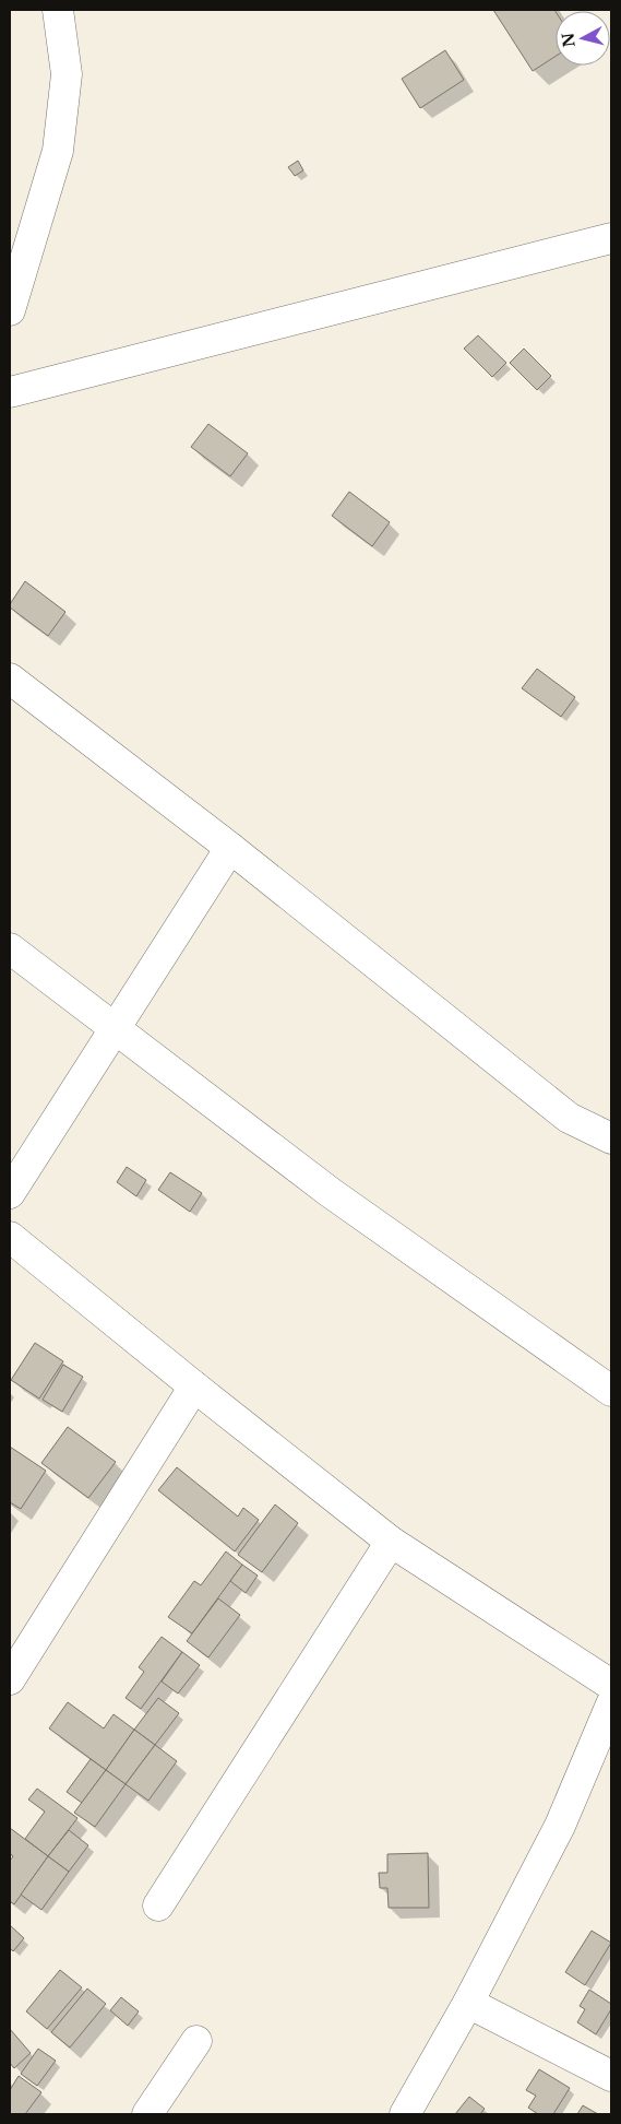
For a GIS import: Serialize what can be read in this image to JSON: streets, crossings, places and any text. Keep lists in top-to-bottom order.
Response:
{
  "north": "left"
}
